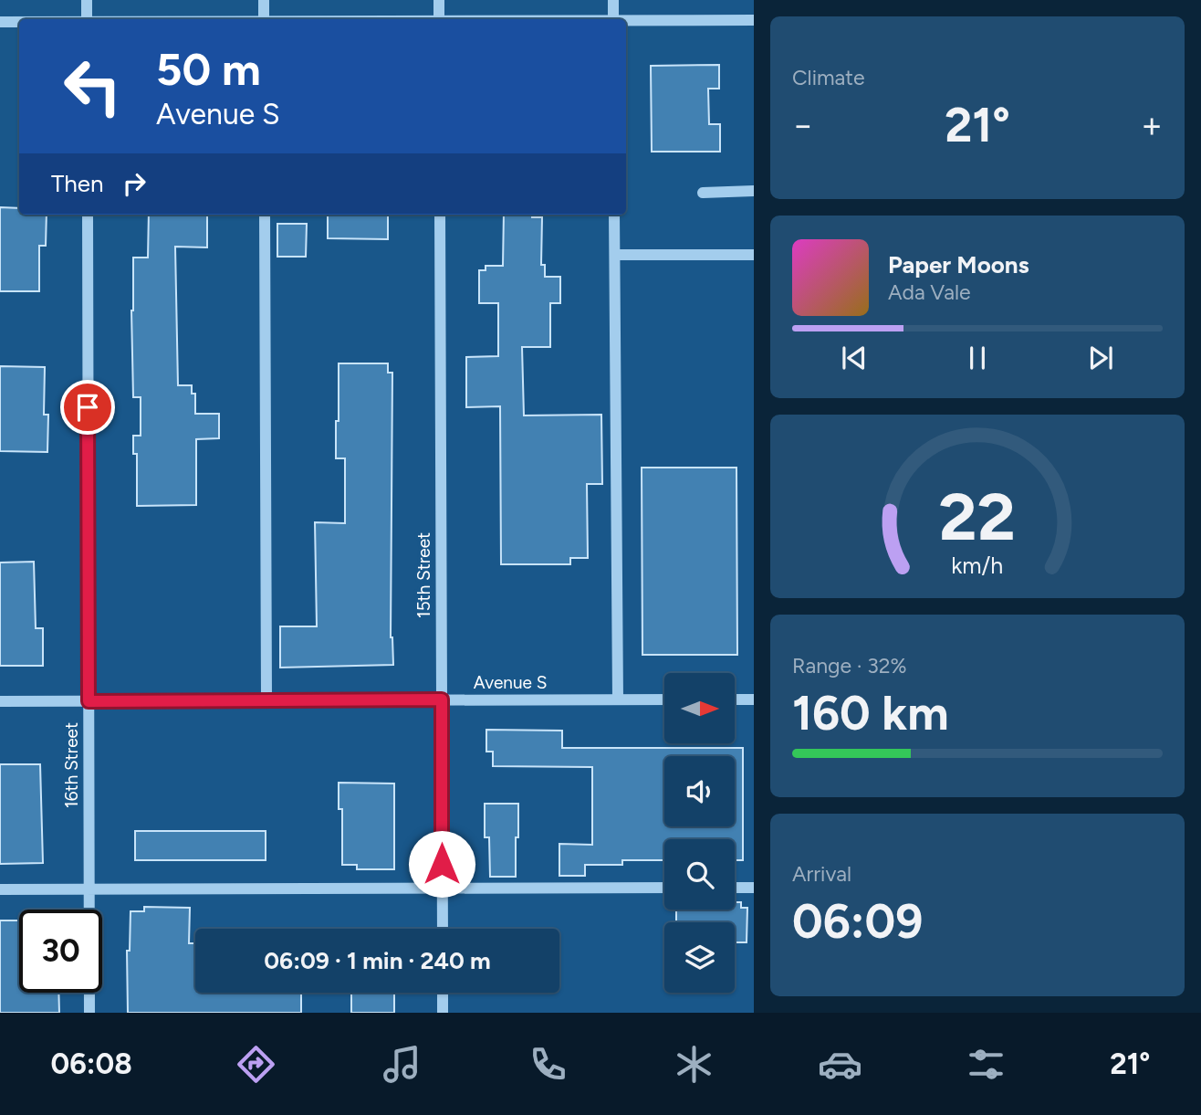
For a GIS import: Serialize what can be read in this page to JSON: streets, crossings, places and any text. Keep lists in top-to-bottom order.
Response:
{
  "streets": {
    "street": ["15th Street", "Avenue S", "16th Street"]
  },
  "crossings": [
    ["15th Street", "Avenue S"],
    ["Avenue S", "16th Street"]
  ],
  "north": "right",
  "page": {
    "tile": [
      "Climate",
      ["Range · 32%", "160 km"],
      ["Arrival", "06:09"]
    ],
    "turn": ["50 m", "Avenue S"],
    "heat": ["−", "21°", "+"],
    "then": "Then",
    "song": ["Paper Moons", "Ada Vale"],
    "limit": "30",
    "trip": "06:09 · 1 min · 240 m",
    "tabs": ["06:08", "21°"],
    "gauge": ["22", "km/h"]
  }
}
